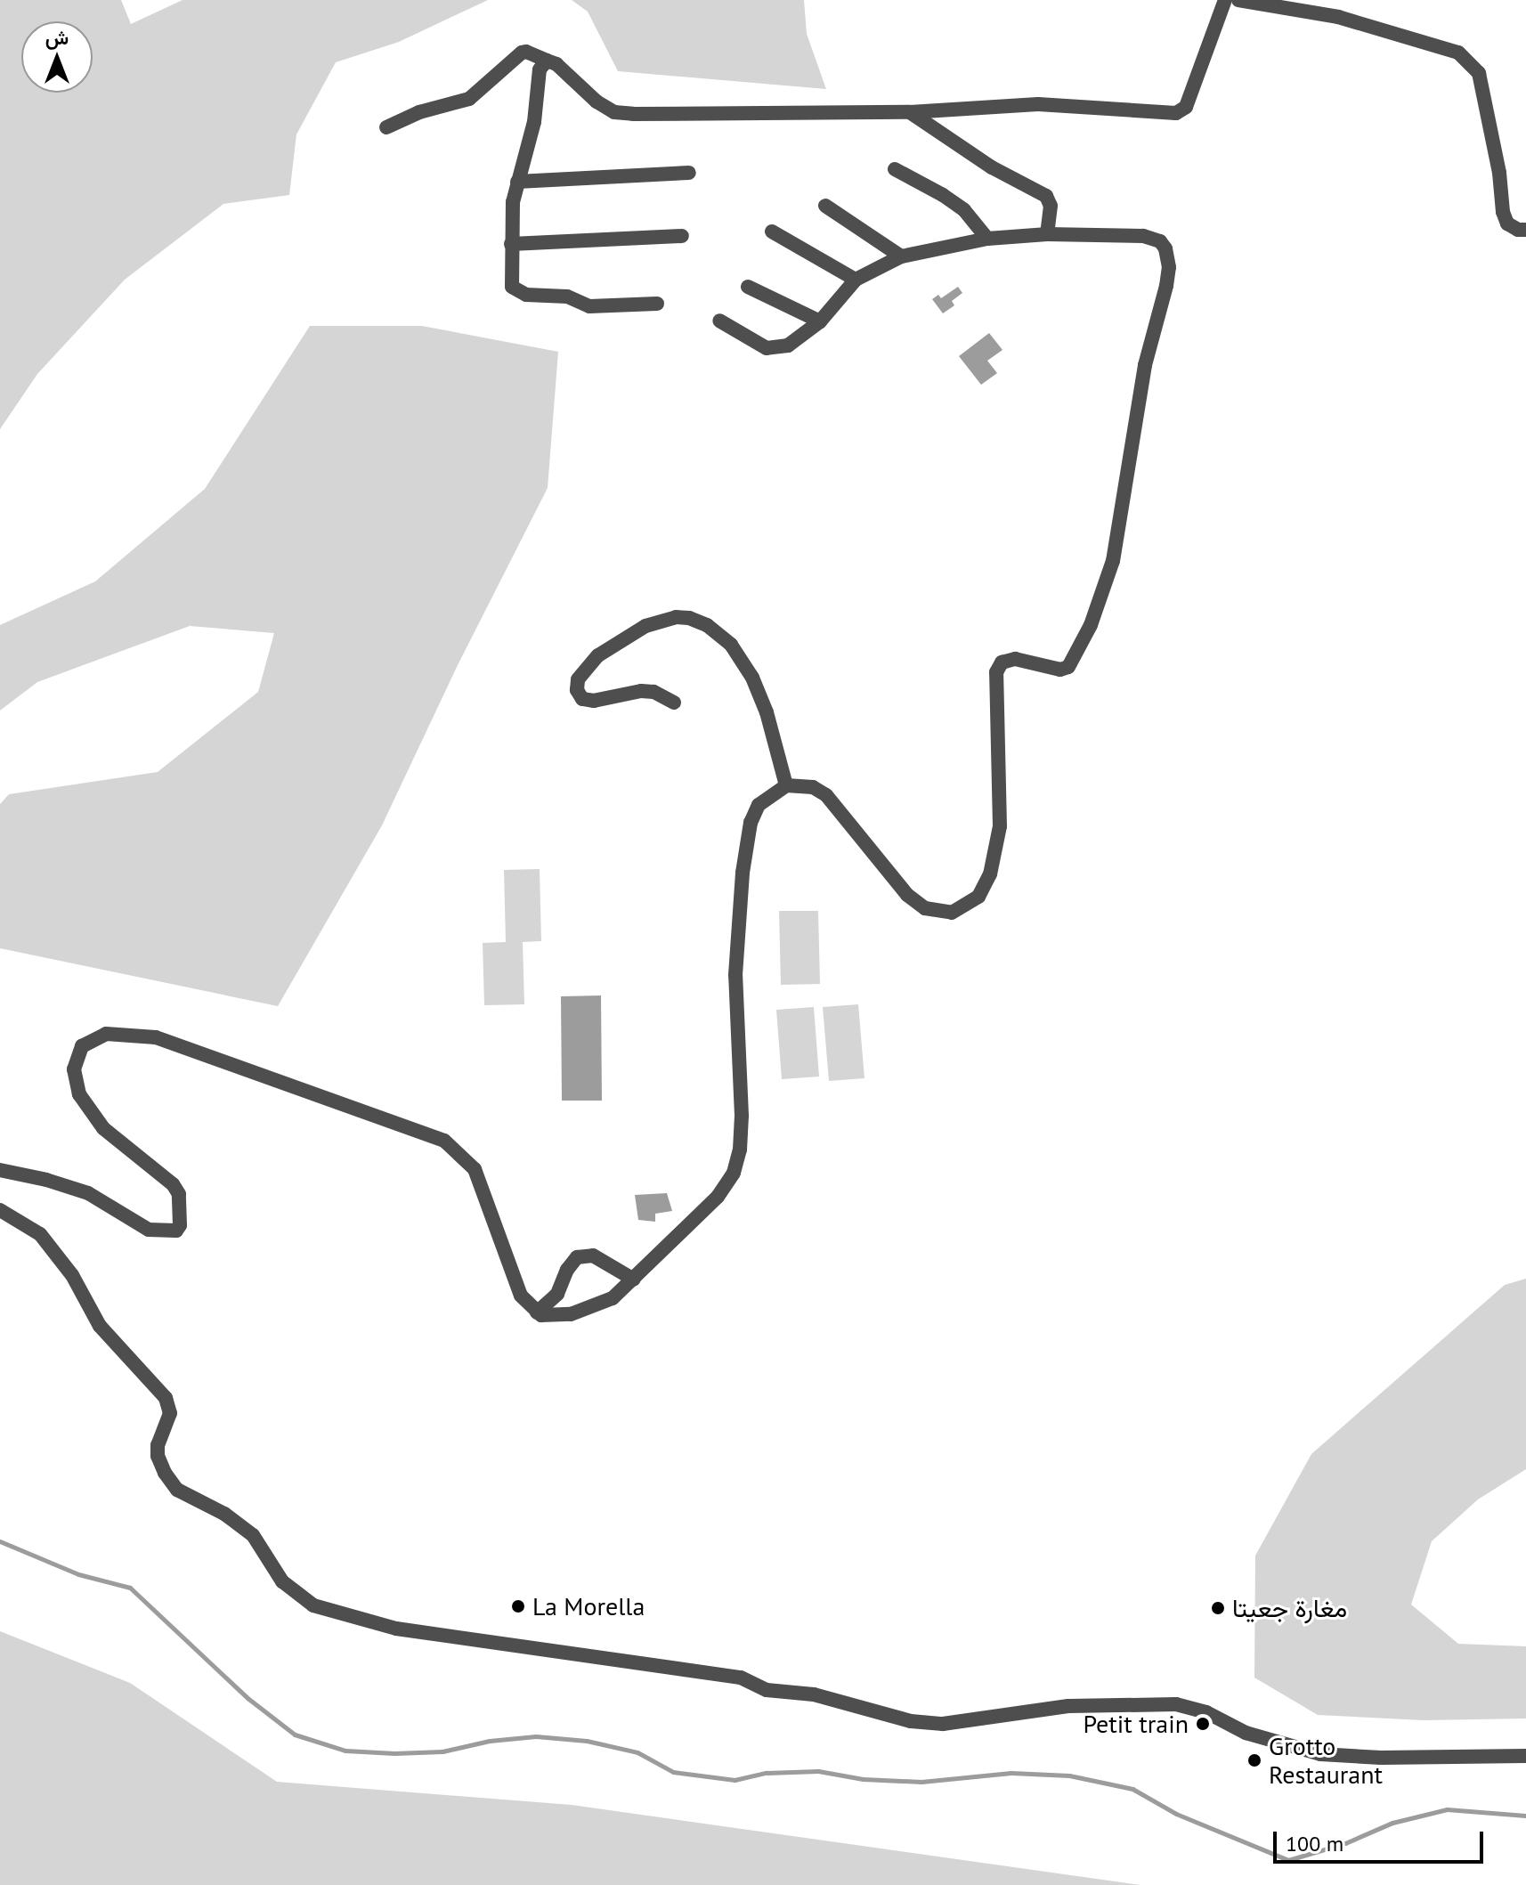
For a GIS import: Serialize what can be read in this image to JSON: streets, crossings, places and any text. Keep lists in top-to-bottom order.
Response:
{
  "places": [
    "La Morella",
    "مغارة جعيتا",
    "Petit train",
    "Grotto Restaurant"
  ],
  "scale_bar": "100 m",
  "north": "top"
}
